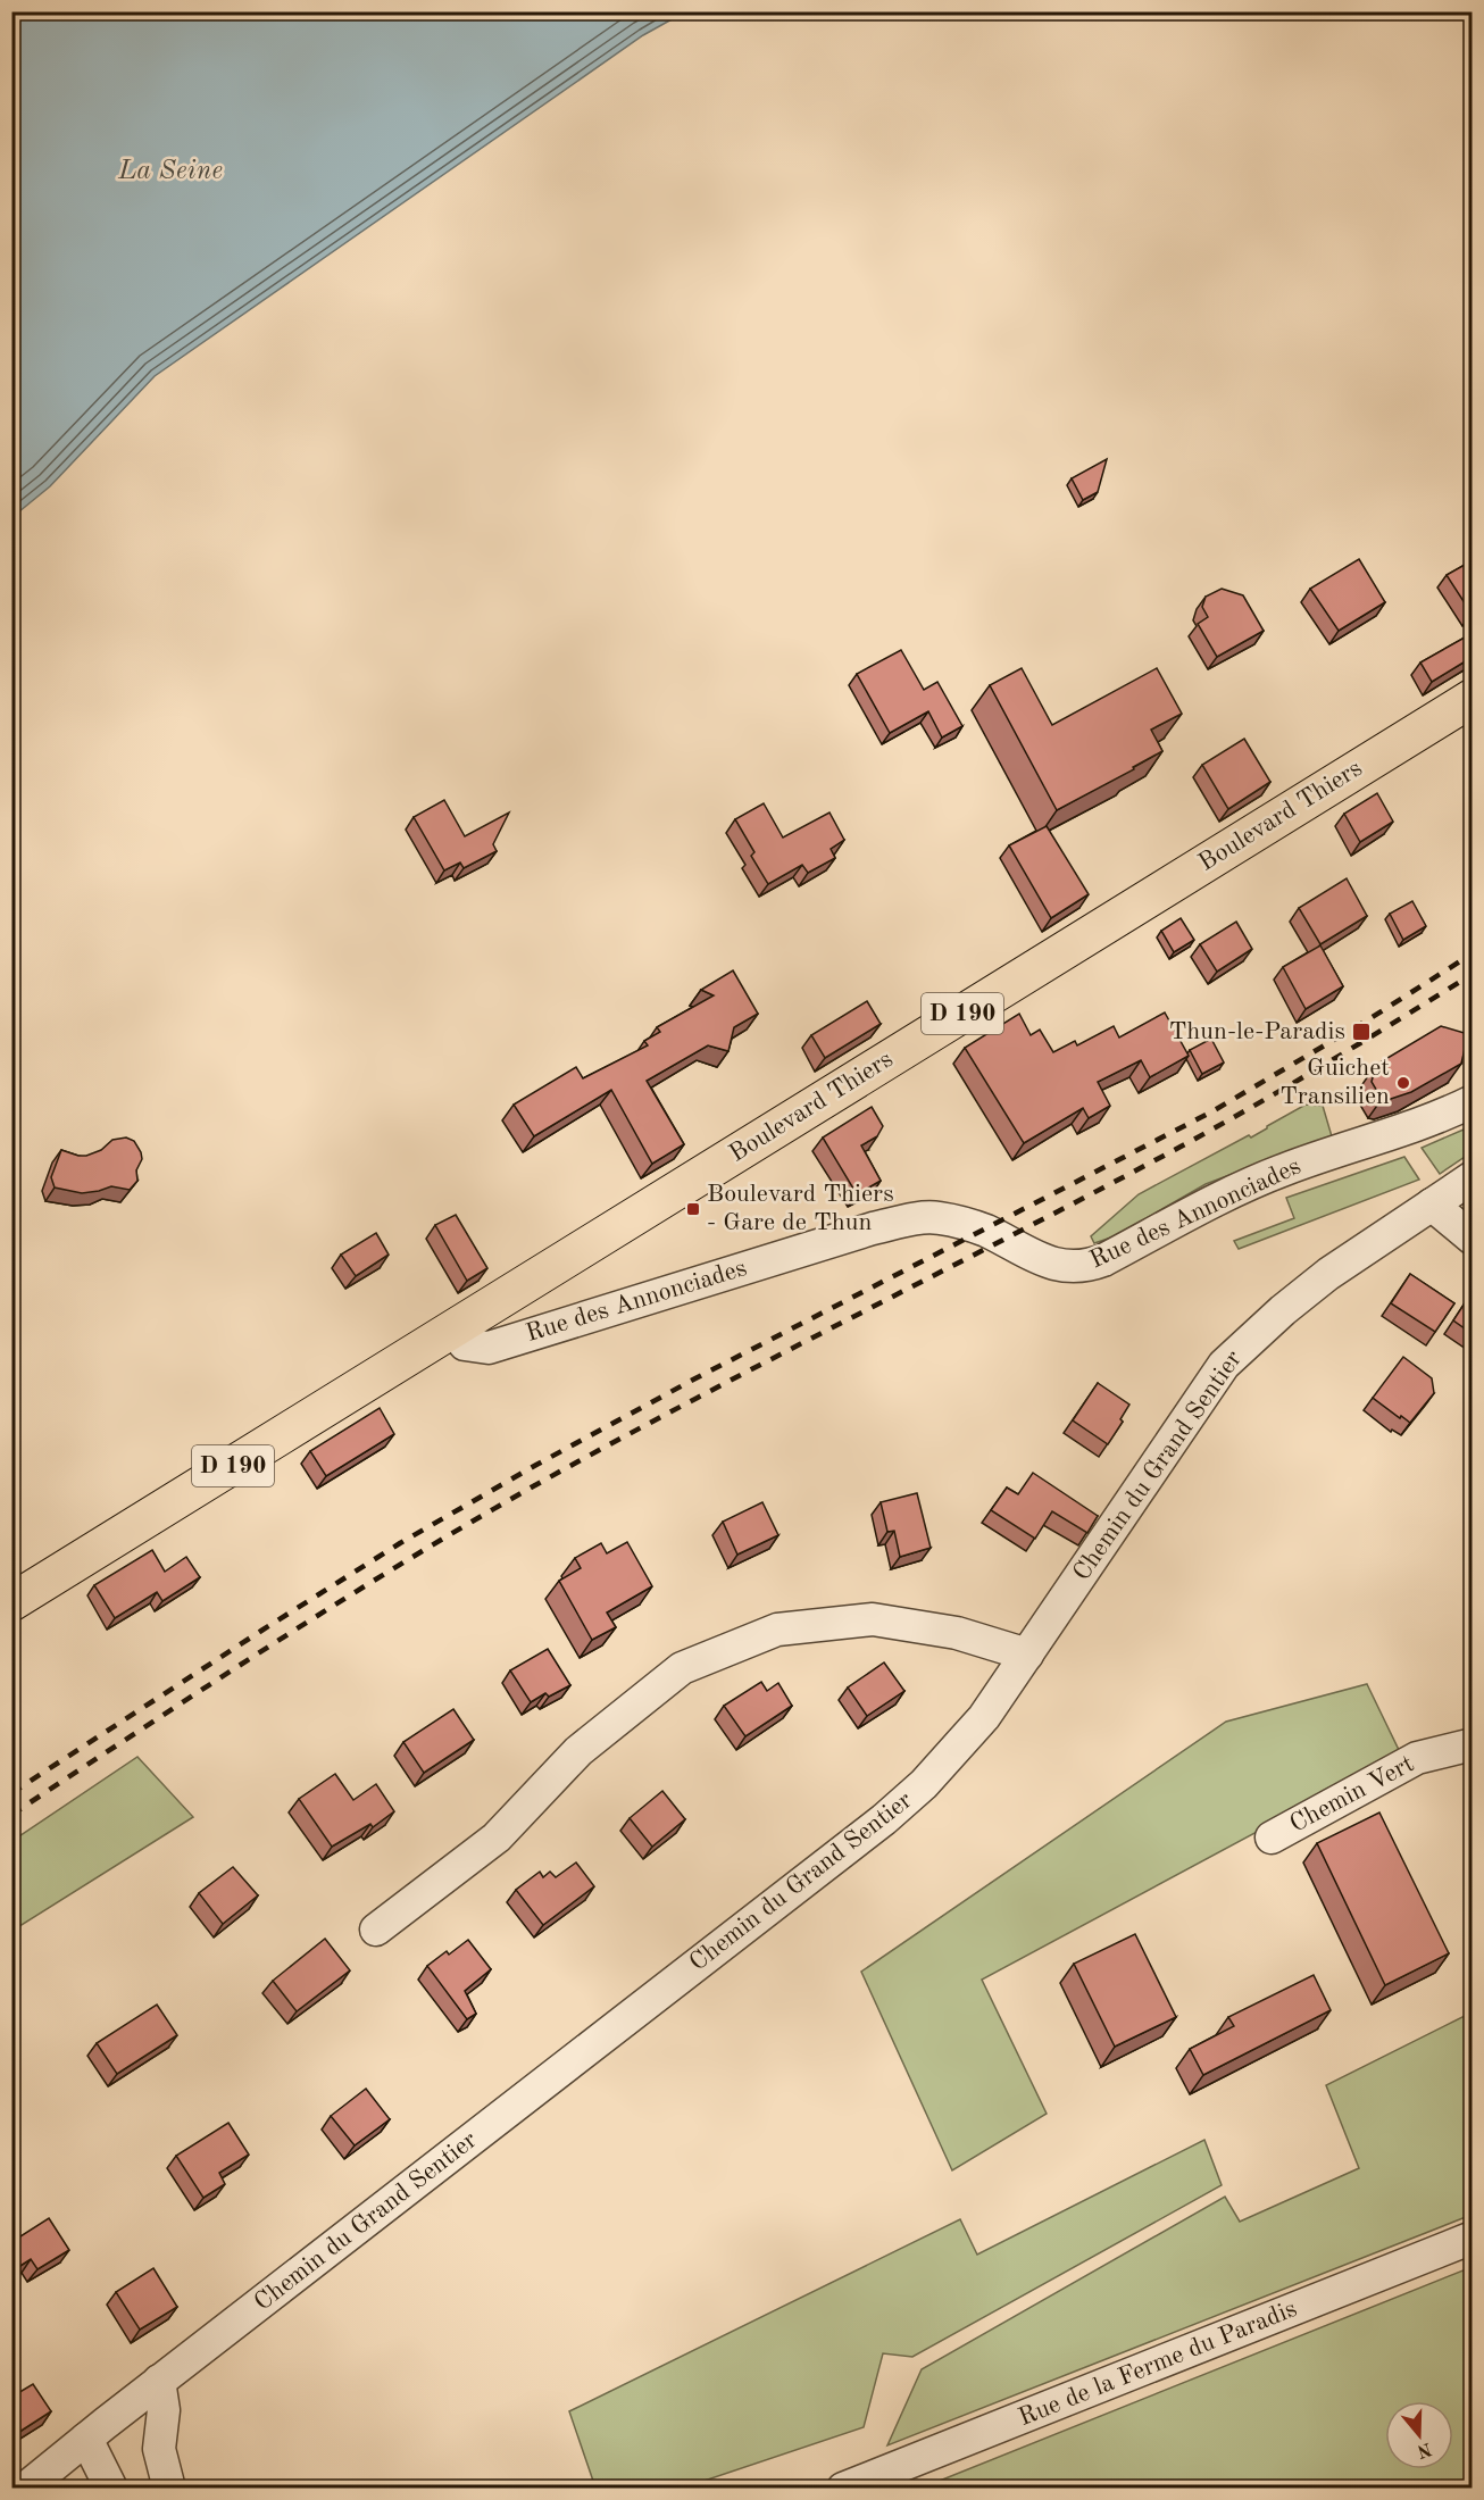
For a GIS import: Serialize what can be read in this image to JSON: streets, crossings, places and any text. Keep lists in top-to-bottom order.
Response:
{
  "streets": {
    "main road": ["Boulevard Thiers", "D 190"],
    "street": [
      "Rue des Annonciades",
      "Chemin du Grand Sentier",
      "Chemin Vert",
      "Rue de la Ferme du Paradis"
    ]
  },
  "crossings": [
    ["Boulevard Thiers", "Rue des Annonciades"]
  ],
  "water": ["La Seine"],
  "places": {
    "transit": ["Thun-le-Paradis", "Boulevard Thiers - Gare de Thun"],
    "other": ["Guichet Transilien"]
  },
  "north": "bottom"
}
